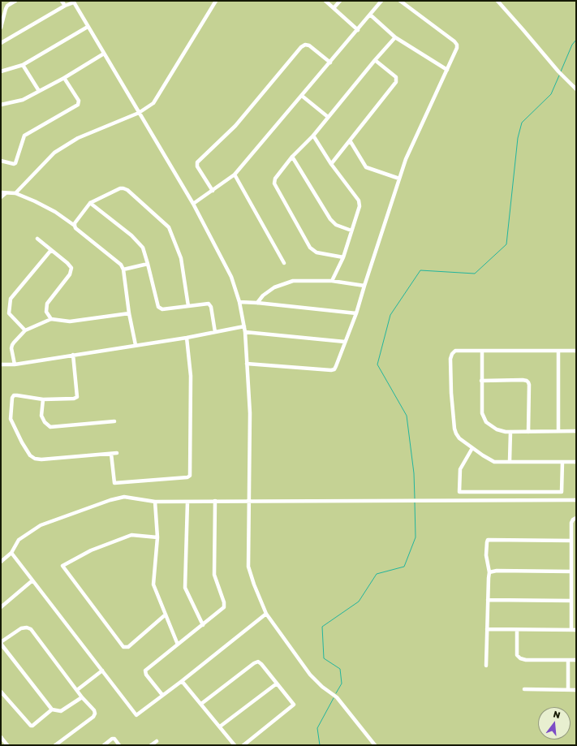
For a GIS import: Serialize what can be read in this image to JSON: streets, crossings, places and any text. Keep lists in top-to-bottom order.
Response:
{
  "north": "top"
}
